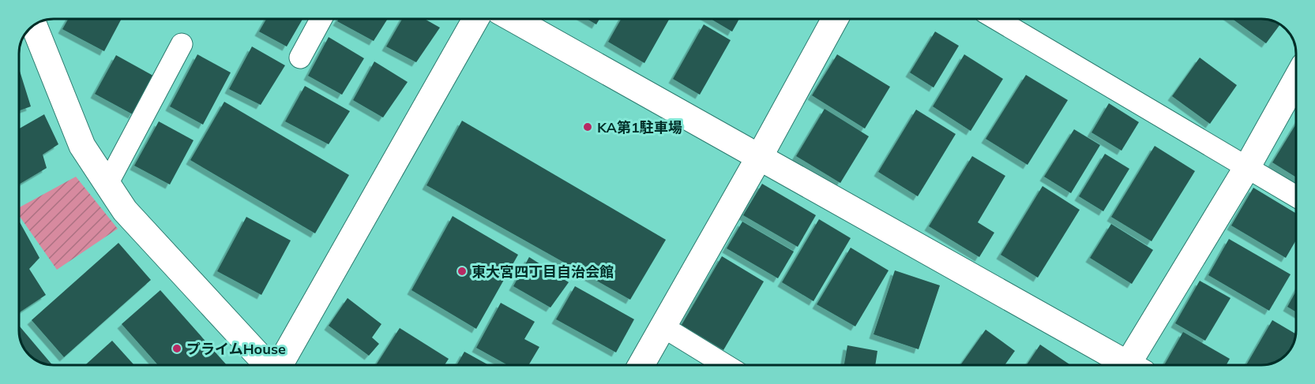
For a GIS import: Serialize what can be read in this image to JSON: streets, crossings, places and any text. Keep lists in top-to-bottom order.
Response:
{
  "places": ["KA第1駐車場", "東大宮四丁目自治会館", "プライムHouse"]
}
